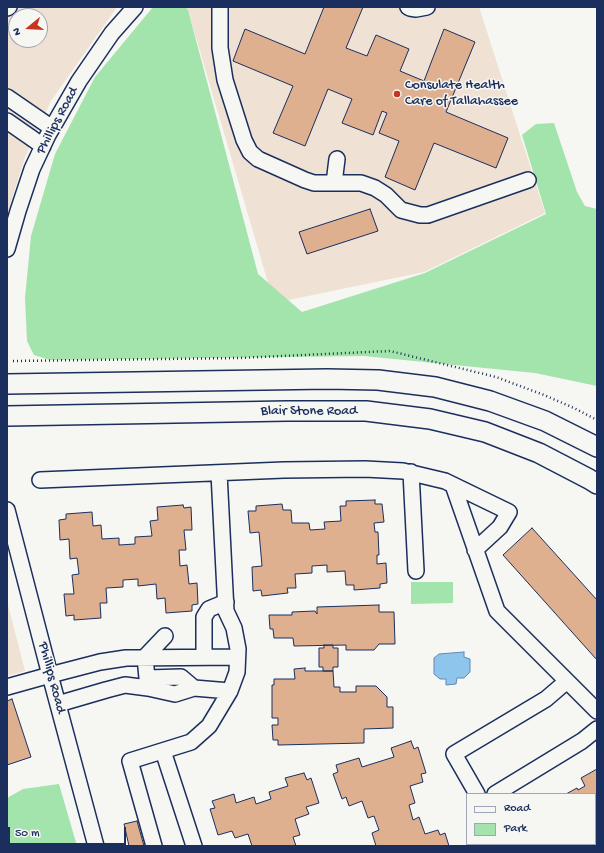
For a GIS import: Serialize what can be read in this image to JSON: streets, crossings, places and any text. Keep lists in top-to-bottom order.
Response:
{
  "streets": {
    "main road": ["Blair Stone Road"],
    "street": ["Phillips Road"]
  },
  "places": ["Consulate Health Care of Tallahassee"],
  "legend": ["Road", "Park"],
  "scale_bar": "50 m",
  "north": "left"
}
